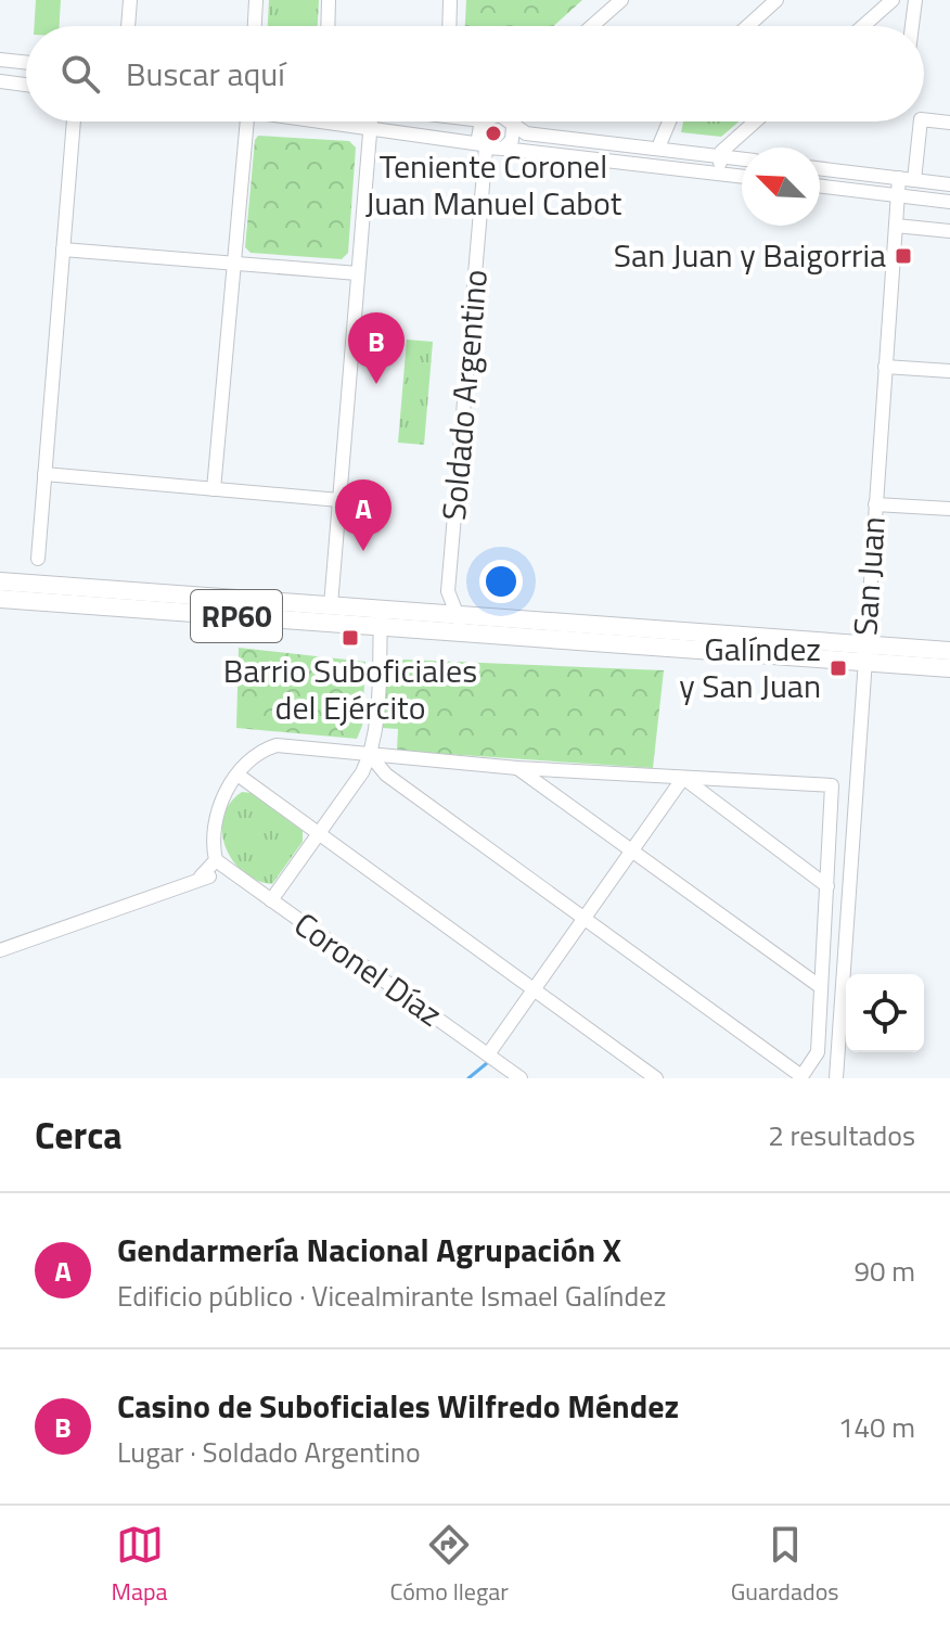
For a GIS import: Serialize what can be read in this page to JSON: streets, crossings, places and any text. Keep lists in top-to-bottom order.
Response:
{
  "streets": {
    "main road": ["RP60"],
    "street": ["Soldado Argentino", "San Juan", "Coronel Díaz"]
  },
  "crossings": [
    ["Soldado Argentino", "RP60"],
    ["San Juan", "RP60"]
  ],
  "places": {
    "other": ["Teniente Coronel Juan Manuel Cabot"],
    "transit": ["San Juan y Baigorria", "Barrio Suboficiales del Ejército", "Galíndez y San Juan"]
  },
  "north": "top left",
  "page": {
    "search": "Buscar aquí",
    "pins": ["B", "A"],
    "heading": ["Cerca", "2 resultados"],
    "list": [
      {
        "mark": "A",
        "name": "Gendarmería Nacional Agrupación X",
        "note": "Edificio público · Vicealmirante Ismael Galíndez",
        "value": "90 m"
      },
      {
        "mark": "B",
        "name": "Casino de Suboficiales Wilfredo Méndez",
        "note": "Lugar · Soldado Argentino",
        "value": "140 m"
      }
    ],
    "nav": ["Mapa", "Cómo llegar", "Guardados"]
  }
}
